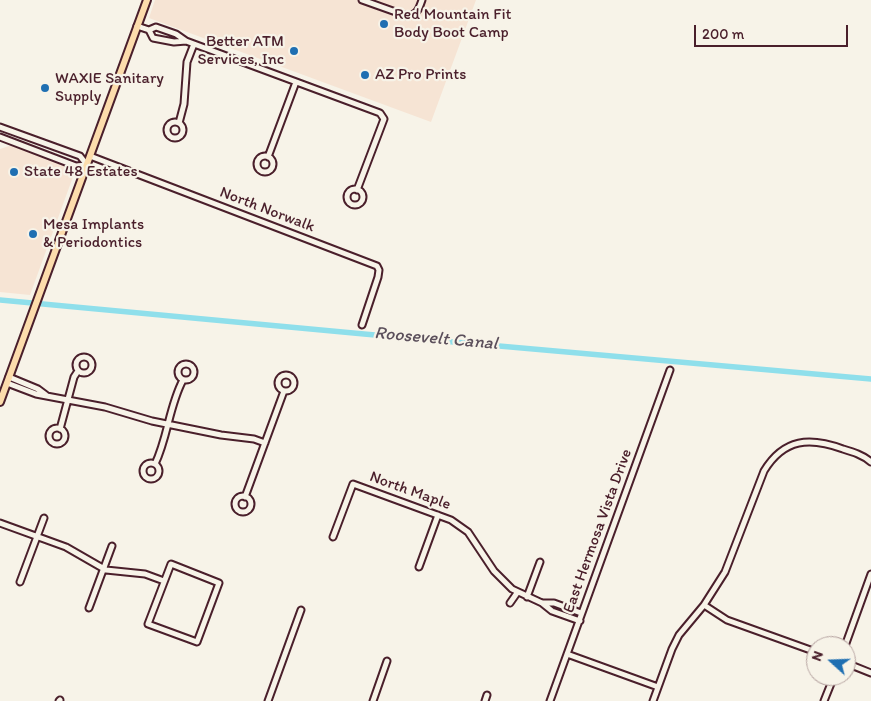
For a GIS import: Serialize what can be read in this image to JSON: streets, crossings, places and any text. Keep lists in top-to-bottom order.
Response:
{
  "streets": {
    "street": ["North Norwalk", "North Maple", "East Hermosa Vista Drive"]
  },
  "crossings": [
    ["North Maple", "East Hermosa Vista Drive"]
  ],
  "water": ["Roosevelt Canal"],
  "places": [
    "Red Mountain Fit Body Boot Camp",
    "Better ATM Services, Inc",
    "AZ Pro Prints",
    "WAXIE Sanitary Supply",
    "State 48 Estates",
    "Mesa Implants & Periodontics"
  ],
  "scale_bar": "200 m",
  "north": "left"
}
